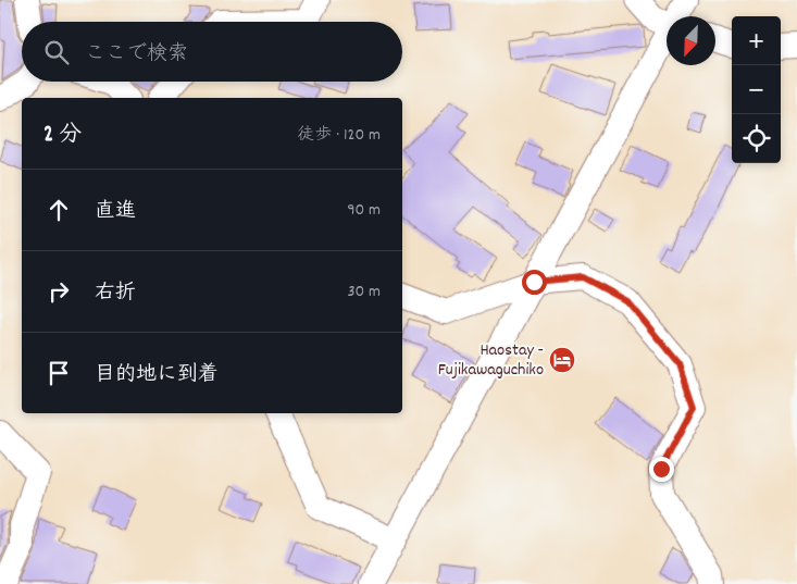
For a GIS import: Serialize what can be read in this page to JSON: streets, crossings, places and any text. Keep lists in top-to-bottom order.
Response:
{
  "places": {
    "hotel": ["Haostay - Fujikawaguchiko"]
  },
  "north": "bottom left",
  "page": {
    "map_buttons": ["+", "−"],
    "search": "ここで検索",
    "heading": ["2 分", "徒歩 · 120 m"],
    "list": [
      ["直進", "90 m"],
      ["右折", "30 m"],
      "目的地に到着"
    ]
  }
}
